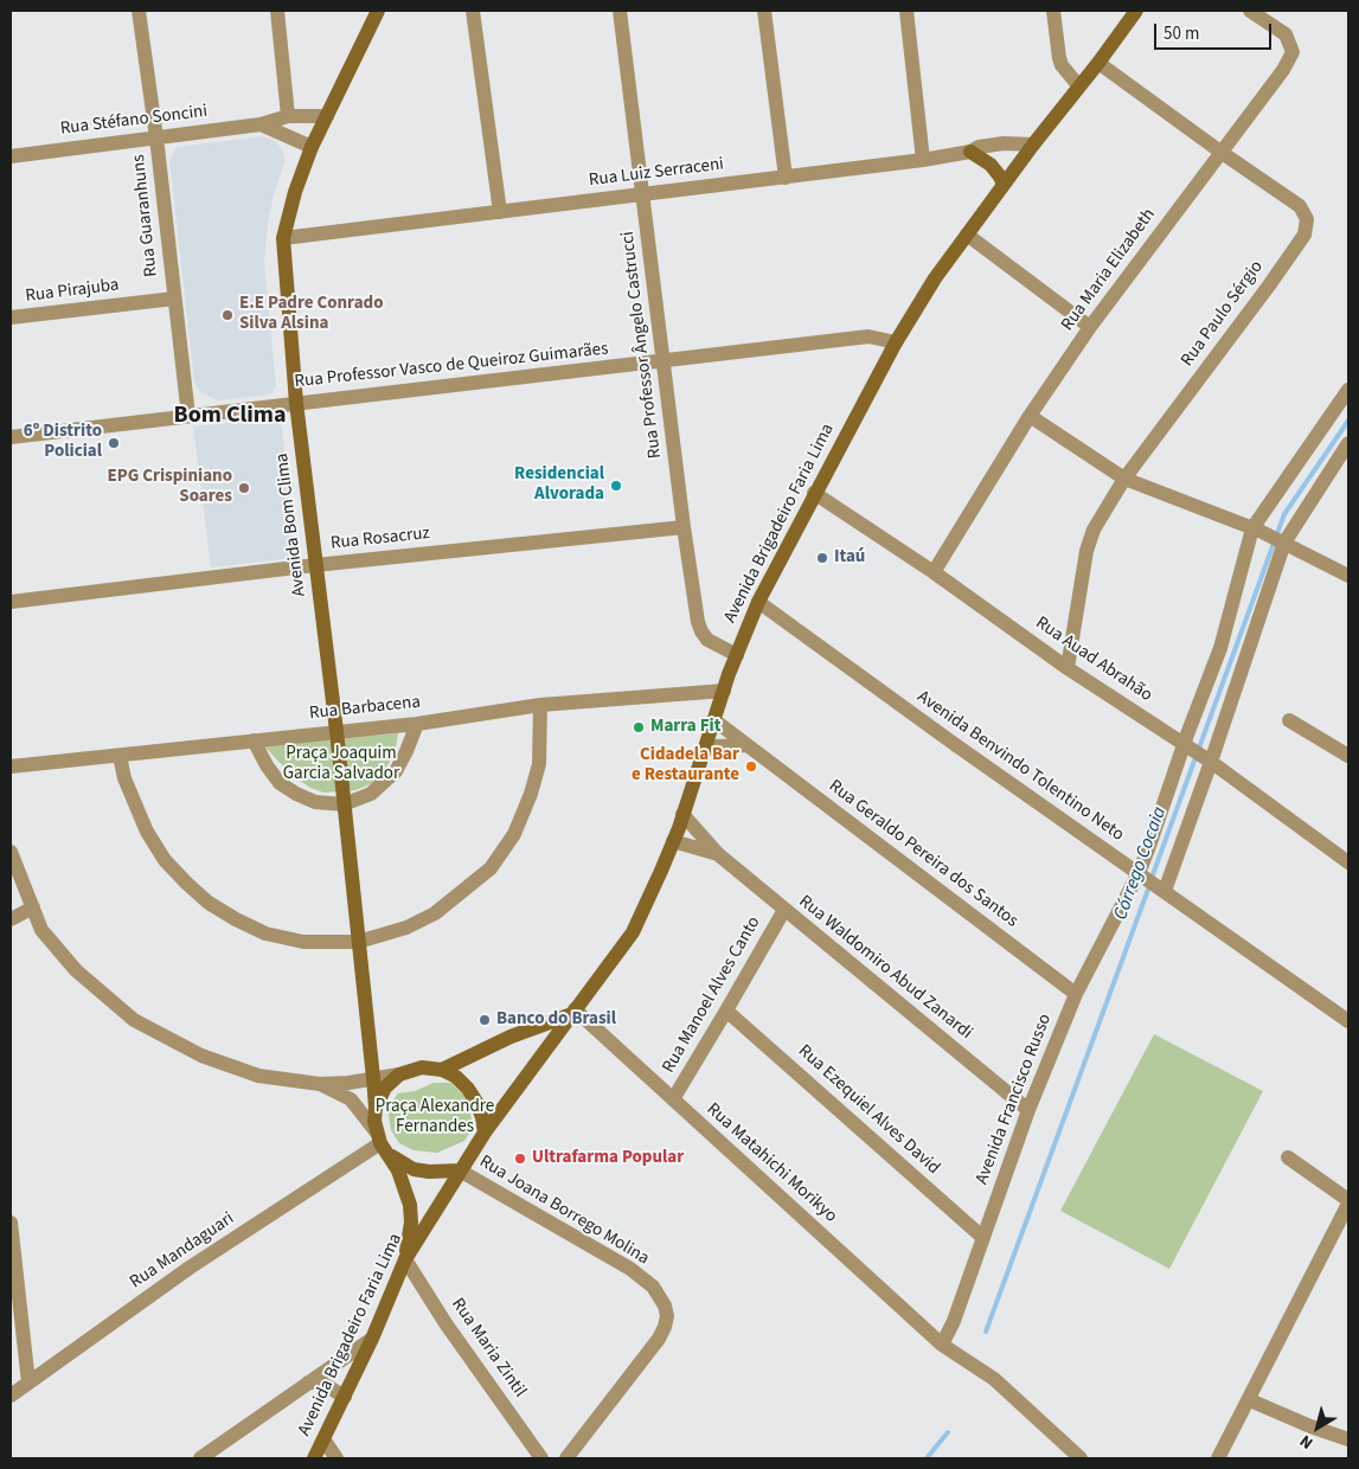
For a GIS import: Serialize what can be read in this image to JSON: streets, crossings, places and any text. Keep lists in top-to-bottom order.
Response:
{
  "streets": {
    "main road": ["Avenida Brigadeiro Faria Lima", "Avenida Bom Clima"],
    "street": [
      "Rua Stéfano Soncini",
      "Rua Luiz Serraceni",
      "Rua Guaranhuns",
      "Rua Maria Elizabeth",
      "Rua Pirajuba",
      "Rua Paulo Sérgio",
      "Rua Professor Ângelo Castrucci",
      "Rua Professor Vasco de Queiroz Guimarães",
      "Rua Rosacruz",
      "Rua Auad Abrahão",
      "Rua Barbacena",
      "Avenida Benvindo Tolentino Neto",
      "Rua Geraldo Pereira dos Santos",
      "Rua Waldomiro Abud Zanardi",
      "Rua Manoel Alves Canto",
      "Avenida Francisco Russo",
      "Rua Ezequiel Alves David",
      "Rua Matahichi Morikyo",
      "Rua Joana Borrego Molina",
      "Rua Mandaguari",
      "Rua Maria Zintil"
    ]
  },
  "crossings": [
    ["Rua Stéfano Soncini", "Rua Guaranhuns"],
    ["Rua Stéfano Soncini", "Avenida Bom Clima"],
    ["Rua Luiz Serraceni", "Rua Professor Ângelo Castrucci"],
    ["Rua Luiz Serraceni", "Avenida Brigadeiro Faria Lima"],
    ["Rua Luiz Serraceni", "Avenida Bom Clima"],
    ["Rua Guaranhuns", "Rua Pirajuba"],
    ["Rua Guaranhuns", "Rua Professor Vasco de Queiroz Guimarães"],
    ["Rua Maria Elizabeth", "Rua Paulo Sérgio"],
    ["Rua Maria Elizabeth", "Rua Auad Abrahão"],
    ["Rua Paulo Sérgio", "Avenida Brigadeiro Faria Lima"],
    ["Rua Paulo Sérgio", "Rua Auad Abrahão"],
    ["Rua Professor Ângelo Castrucci", "Rua Professor Vasco de Queiroz Guimarães"],
    ["Rua Professor Ângelo Castrucci", "Avenida Brigadeiro Faria Lima"],
    ["Rua Professor Ângelo Castrucci", "Rua Rosacruz"],
    ["Rua Professor Vasco de Queiroz Guimarães", "Avenida Brigadeiro Faria Lima"],
    ["Rua Professor Vasco de Queiroz Guimarães", "Avenida Bom Clima"],
    ["Avenida Brigadeiro Faria Lima", "Avenida Bom Clima"],
    ["Avenida Brigadeiro Faria Lima", "Rua Auad Abrahão"],
    ["Avenida Brigadeiro Faria Lima", "Rua Barbacena"],
    ["Avenida Brigadeiro Faria Lima", "Avenida Benvindo Tolentino Neto"],
    ["Avenida Brigadeiro Faria Lima", "Rua Geraldo Pereira dos Santos"],
    ["Avenida Brigadeiro Faria Lima", "Rua Waldomiro Abud Zanardi"],
    ["Avenida Brigadeiro Faria Lima", "Rua Matahichi Morikyo"],
    ["Avenida Brigadeiro Faria Lima", "Rua Joana Borrego Molina"],
    ["Avenida Brigadeiro Faria Lima", "Rua Mandaguari"],
    ["Avenida Brigadeiro Faria Lima", "Rua Maria Zintil"],
    ["Avenida Bom Clima", "Rua Rosacruz"],
    ["Avenida Bom Clima", "Rua Barbacena"],
    ["Avenida Bom Clima", "Rua Joana Borrego Molina"],
    ["Avenida Bom Clima", "Rua Mandaguari"],
    ["Avenida Bom Clima", "Rua Maria Zintil"],
    ["Rua Auad Abrahão", "Avenida Francisco Russo"],
    ["Avenida Benvindo Tolentino Neto", "Avenida Francisco Russo"],
    ["Rua Geraldo Pereira dos Santos", "Avenida Francisco Russo"],
    ["Rua Waldomiro Abud Zanardi", "Rua Manoel Alves Canto"],
    ["Rua Waldomiro Abud Zanardi", "Avenida Francisco Russo"],
    ["Rua Manoel Alves Canto", "Rua Ezequiel Alves David"],
    ["Rua Manoel Alves Canto", "Rua Matahichi Morikyo"],
    ["Avenida Francisco Russo", "Rua Ezequiel Alves David"],
    ["Avenida Francisco Russo", "Rua Matahichi Morikyo"],
    ["Rua Joana Borrego Molina", "Rua Mandaguari"]
  ],
  "districts": ["Bom Clima"],
  "water": ["Córrego Cocaia"],
  "parks": ["Praça Joaquim Garcia Salvador", "Praça Alexandre Fernandes"],
  "places": [
    "E.E Padre Conrado Silva Alsina",
    "6º Distrito Policial",
    "Residencial Alvorada",
    "EPG Crispiniano Soares",
    "Itaú",
    "Marra Fit",
    "Cidadela Bar e Restaurante",
    "Banco do Brasil",
    "Ultrafarma Popular"
  ],
  "scale_bar": "50 m",
  "north": "bottom left"
}
